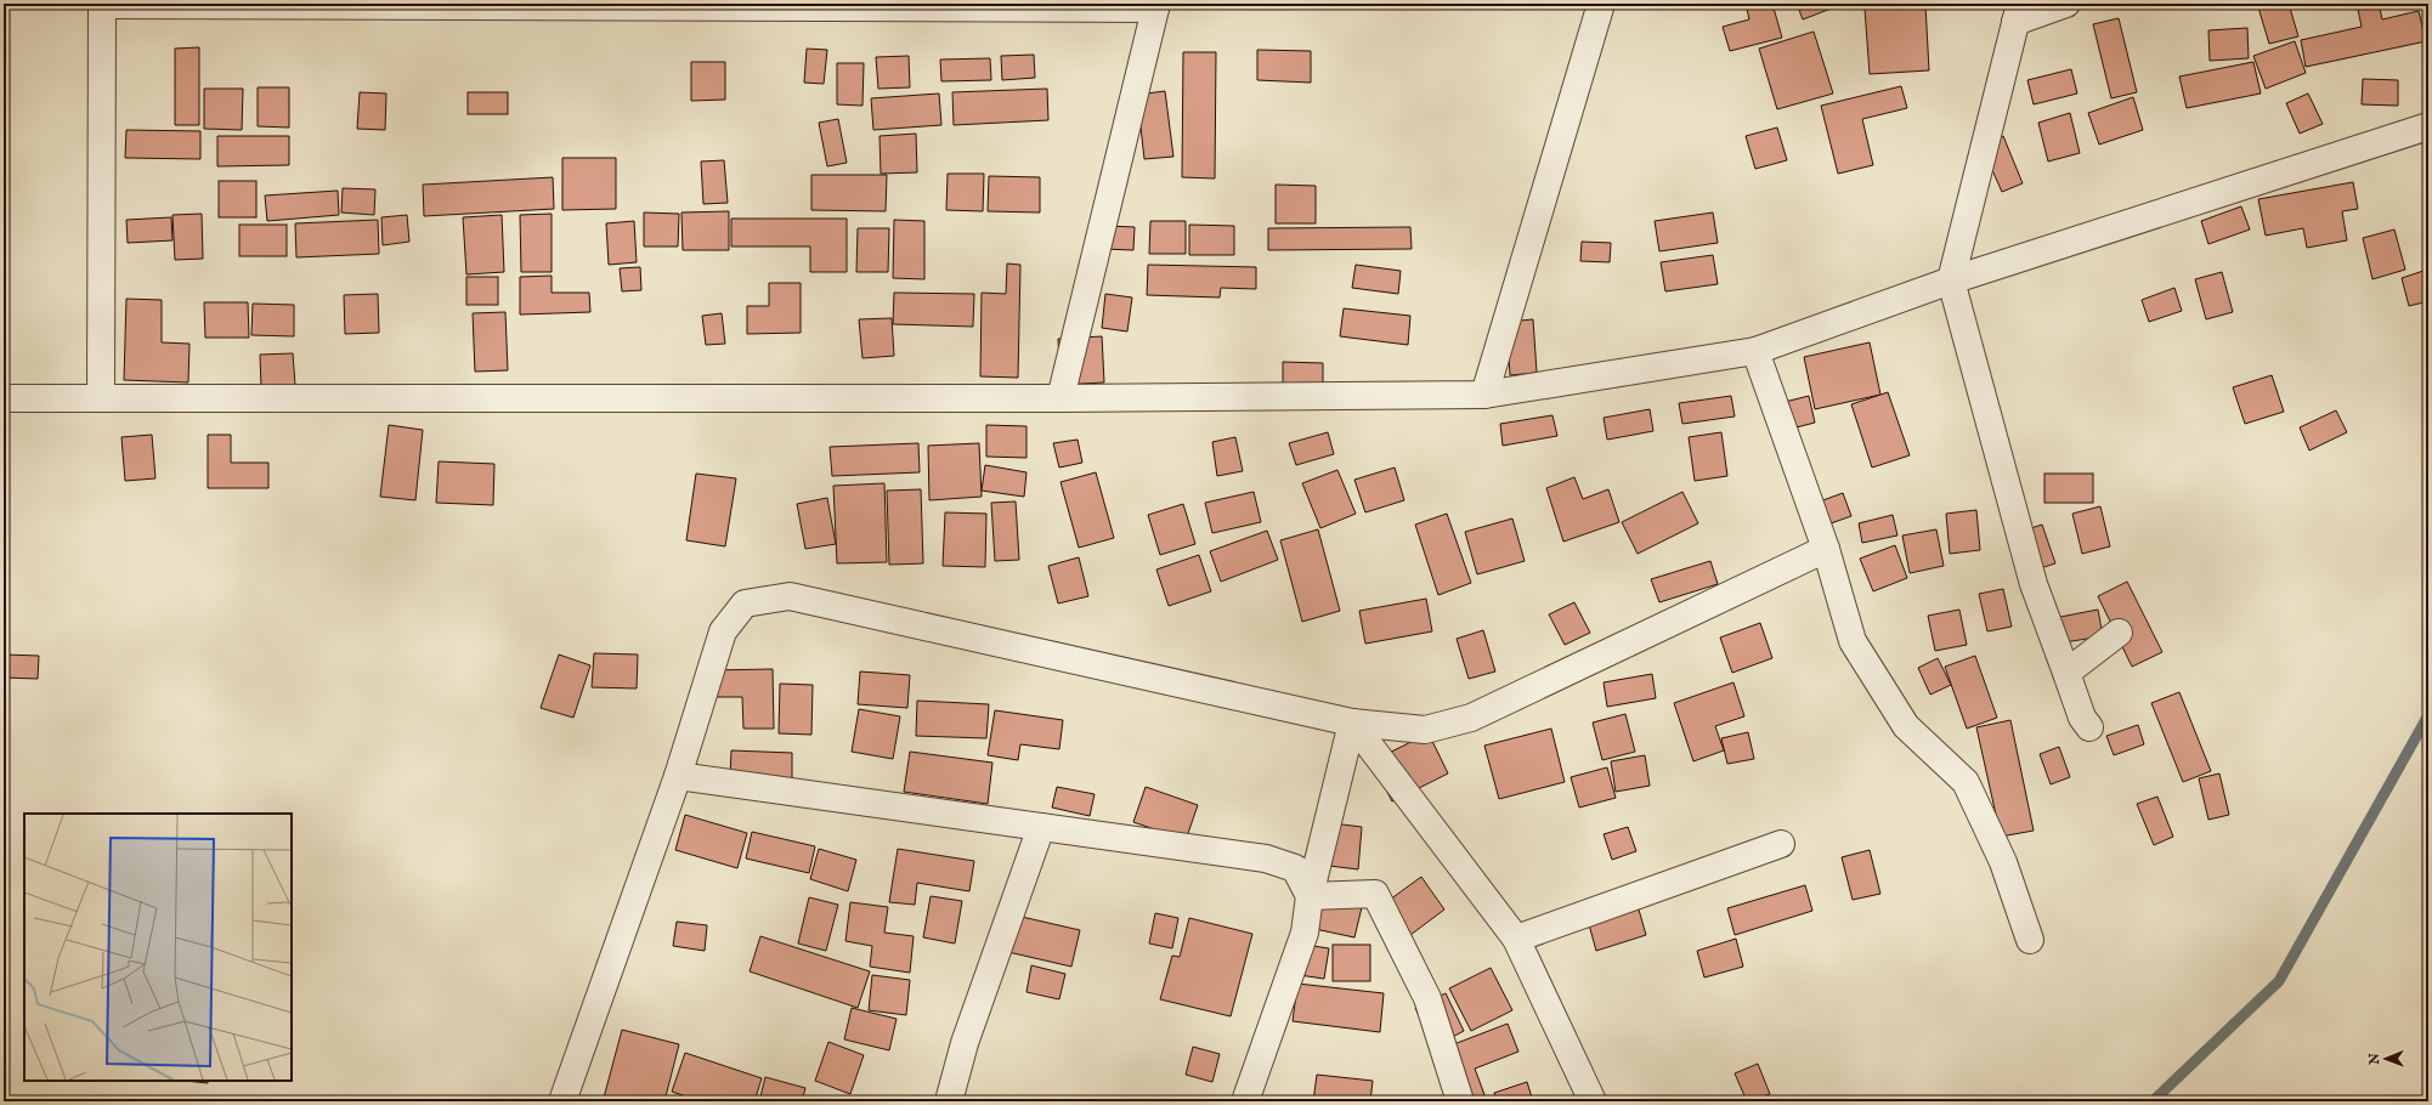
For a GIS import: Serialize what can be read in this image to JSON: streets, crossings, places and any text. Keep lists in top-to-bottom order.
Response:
{
  "north": "left"
}
